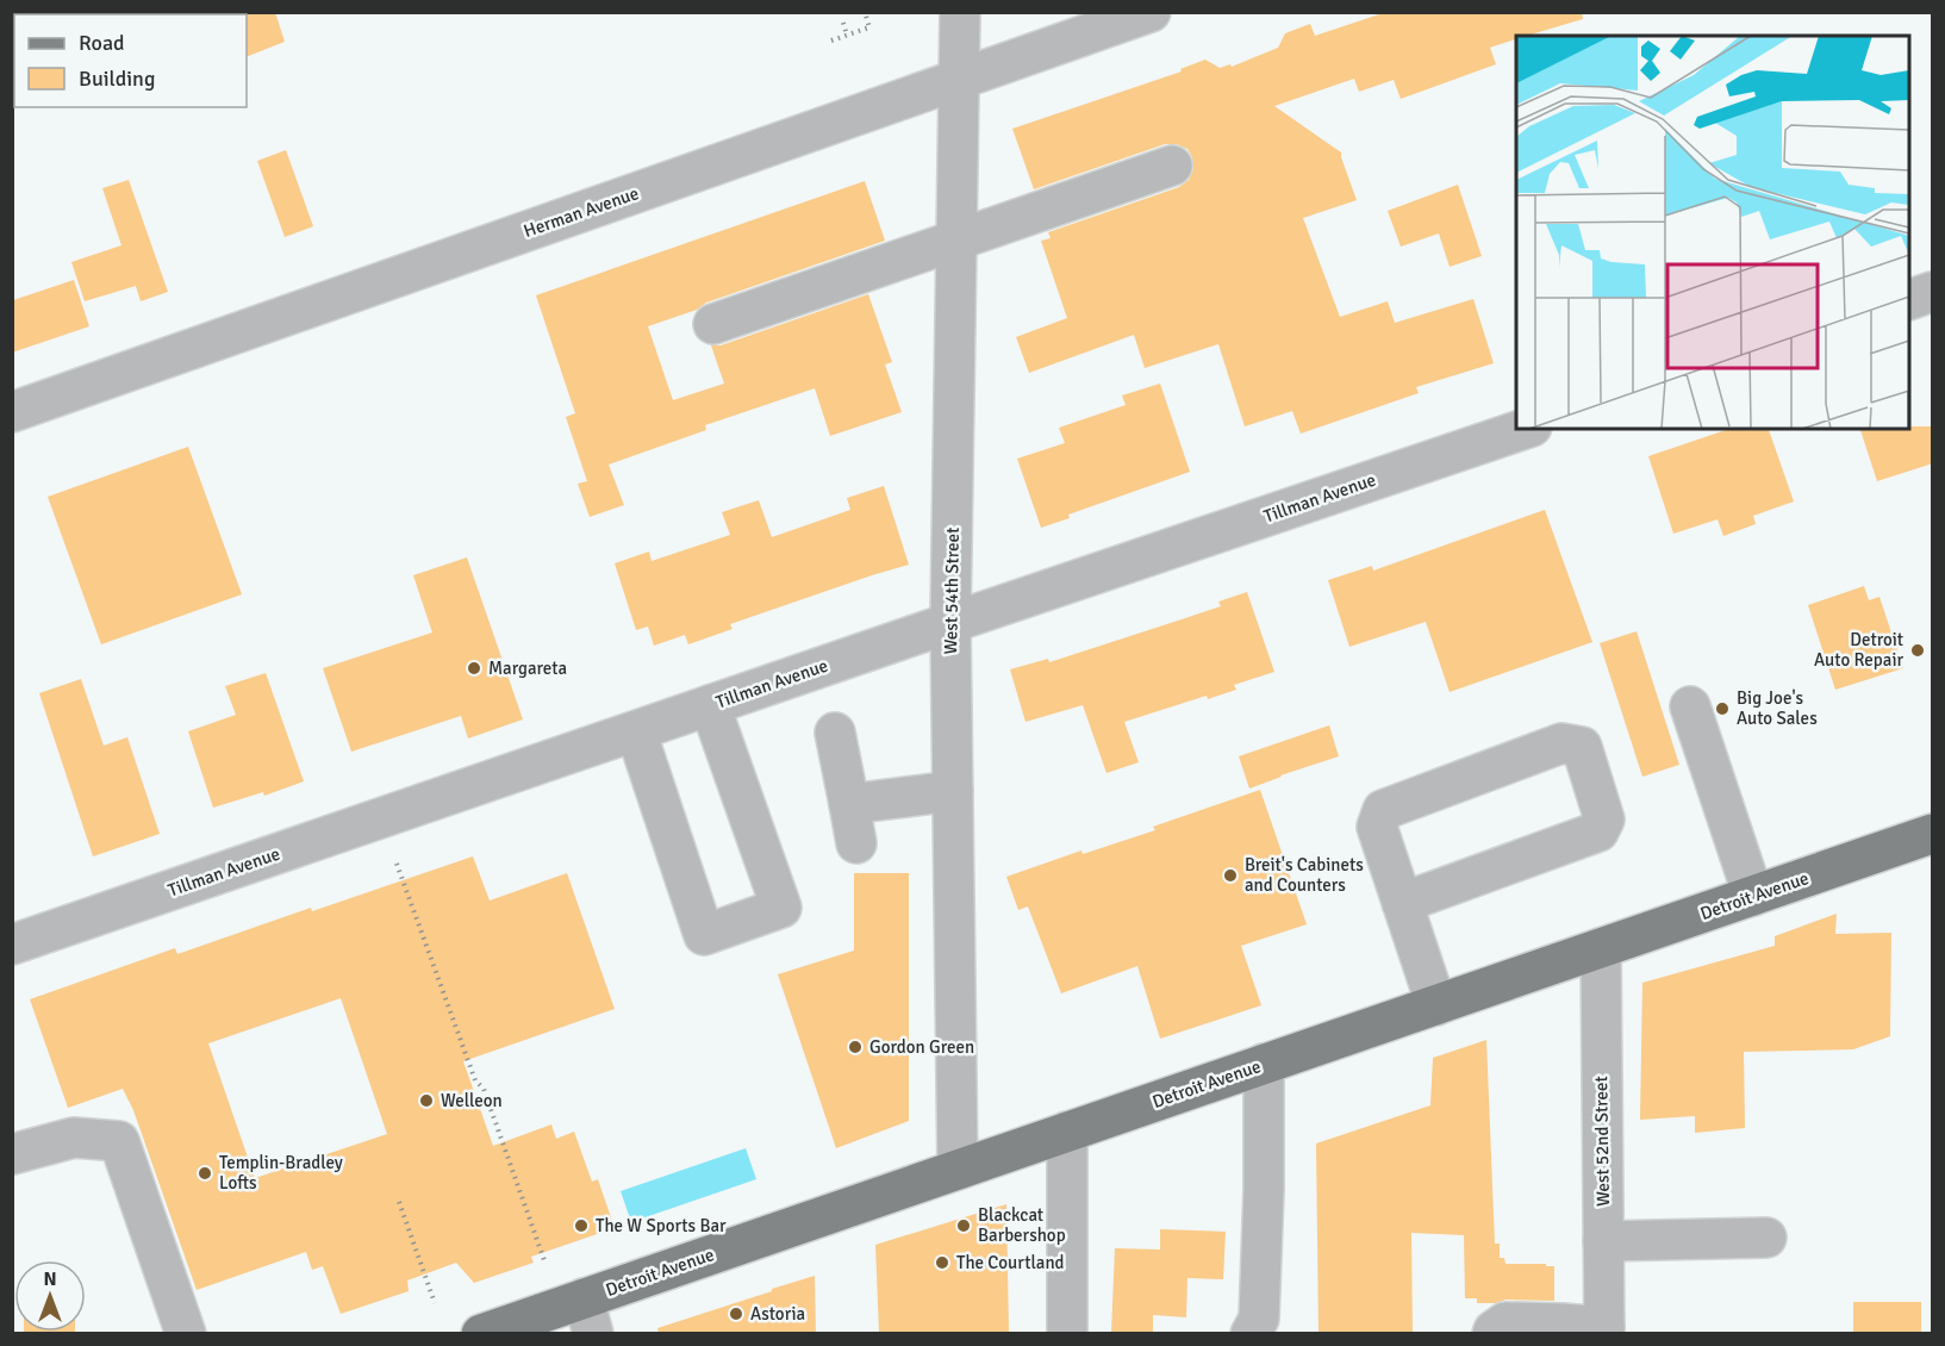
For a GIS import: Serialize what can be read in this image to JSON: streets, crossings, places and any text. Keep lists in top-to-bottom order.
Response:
{
  "streets": {
    "main road": ["Detroit Avenue"],
    "street": [
      "Herman Avenue",
      "Tillman Avenue",
      "West 54th Street",
      "West 52nd Street"
    ]
  },
  "crossings": [
    ["Herman Avenue", "West 54th Street"],
    ["Tillman Avenue", "West 54th Street"],
    ["West 54th Street", "Detroit Avenue"],
    ["Detroit Avenue", "West 52nd Street"]
  ],
  "places": [
    "Detroit Auto Repair",
    "Margareta",
    "Big Joe's Auto Sales",
    "Breit's Cabinets and Counters",
    "Gordon Green",
    "Welleon",
    "Templin-Bradley Lofts",
    "The W Sports Bar",
    "Blackcat Barbershop",
    "The Courtland",
    "Astoria"
  ],
  "legend": ["Road", "Building"],
  "north": "top"
}
